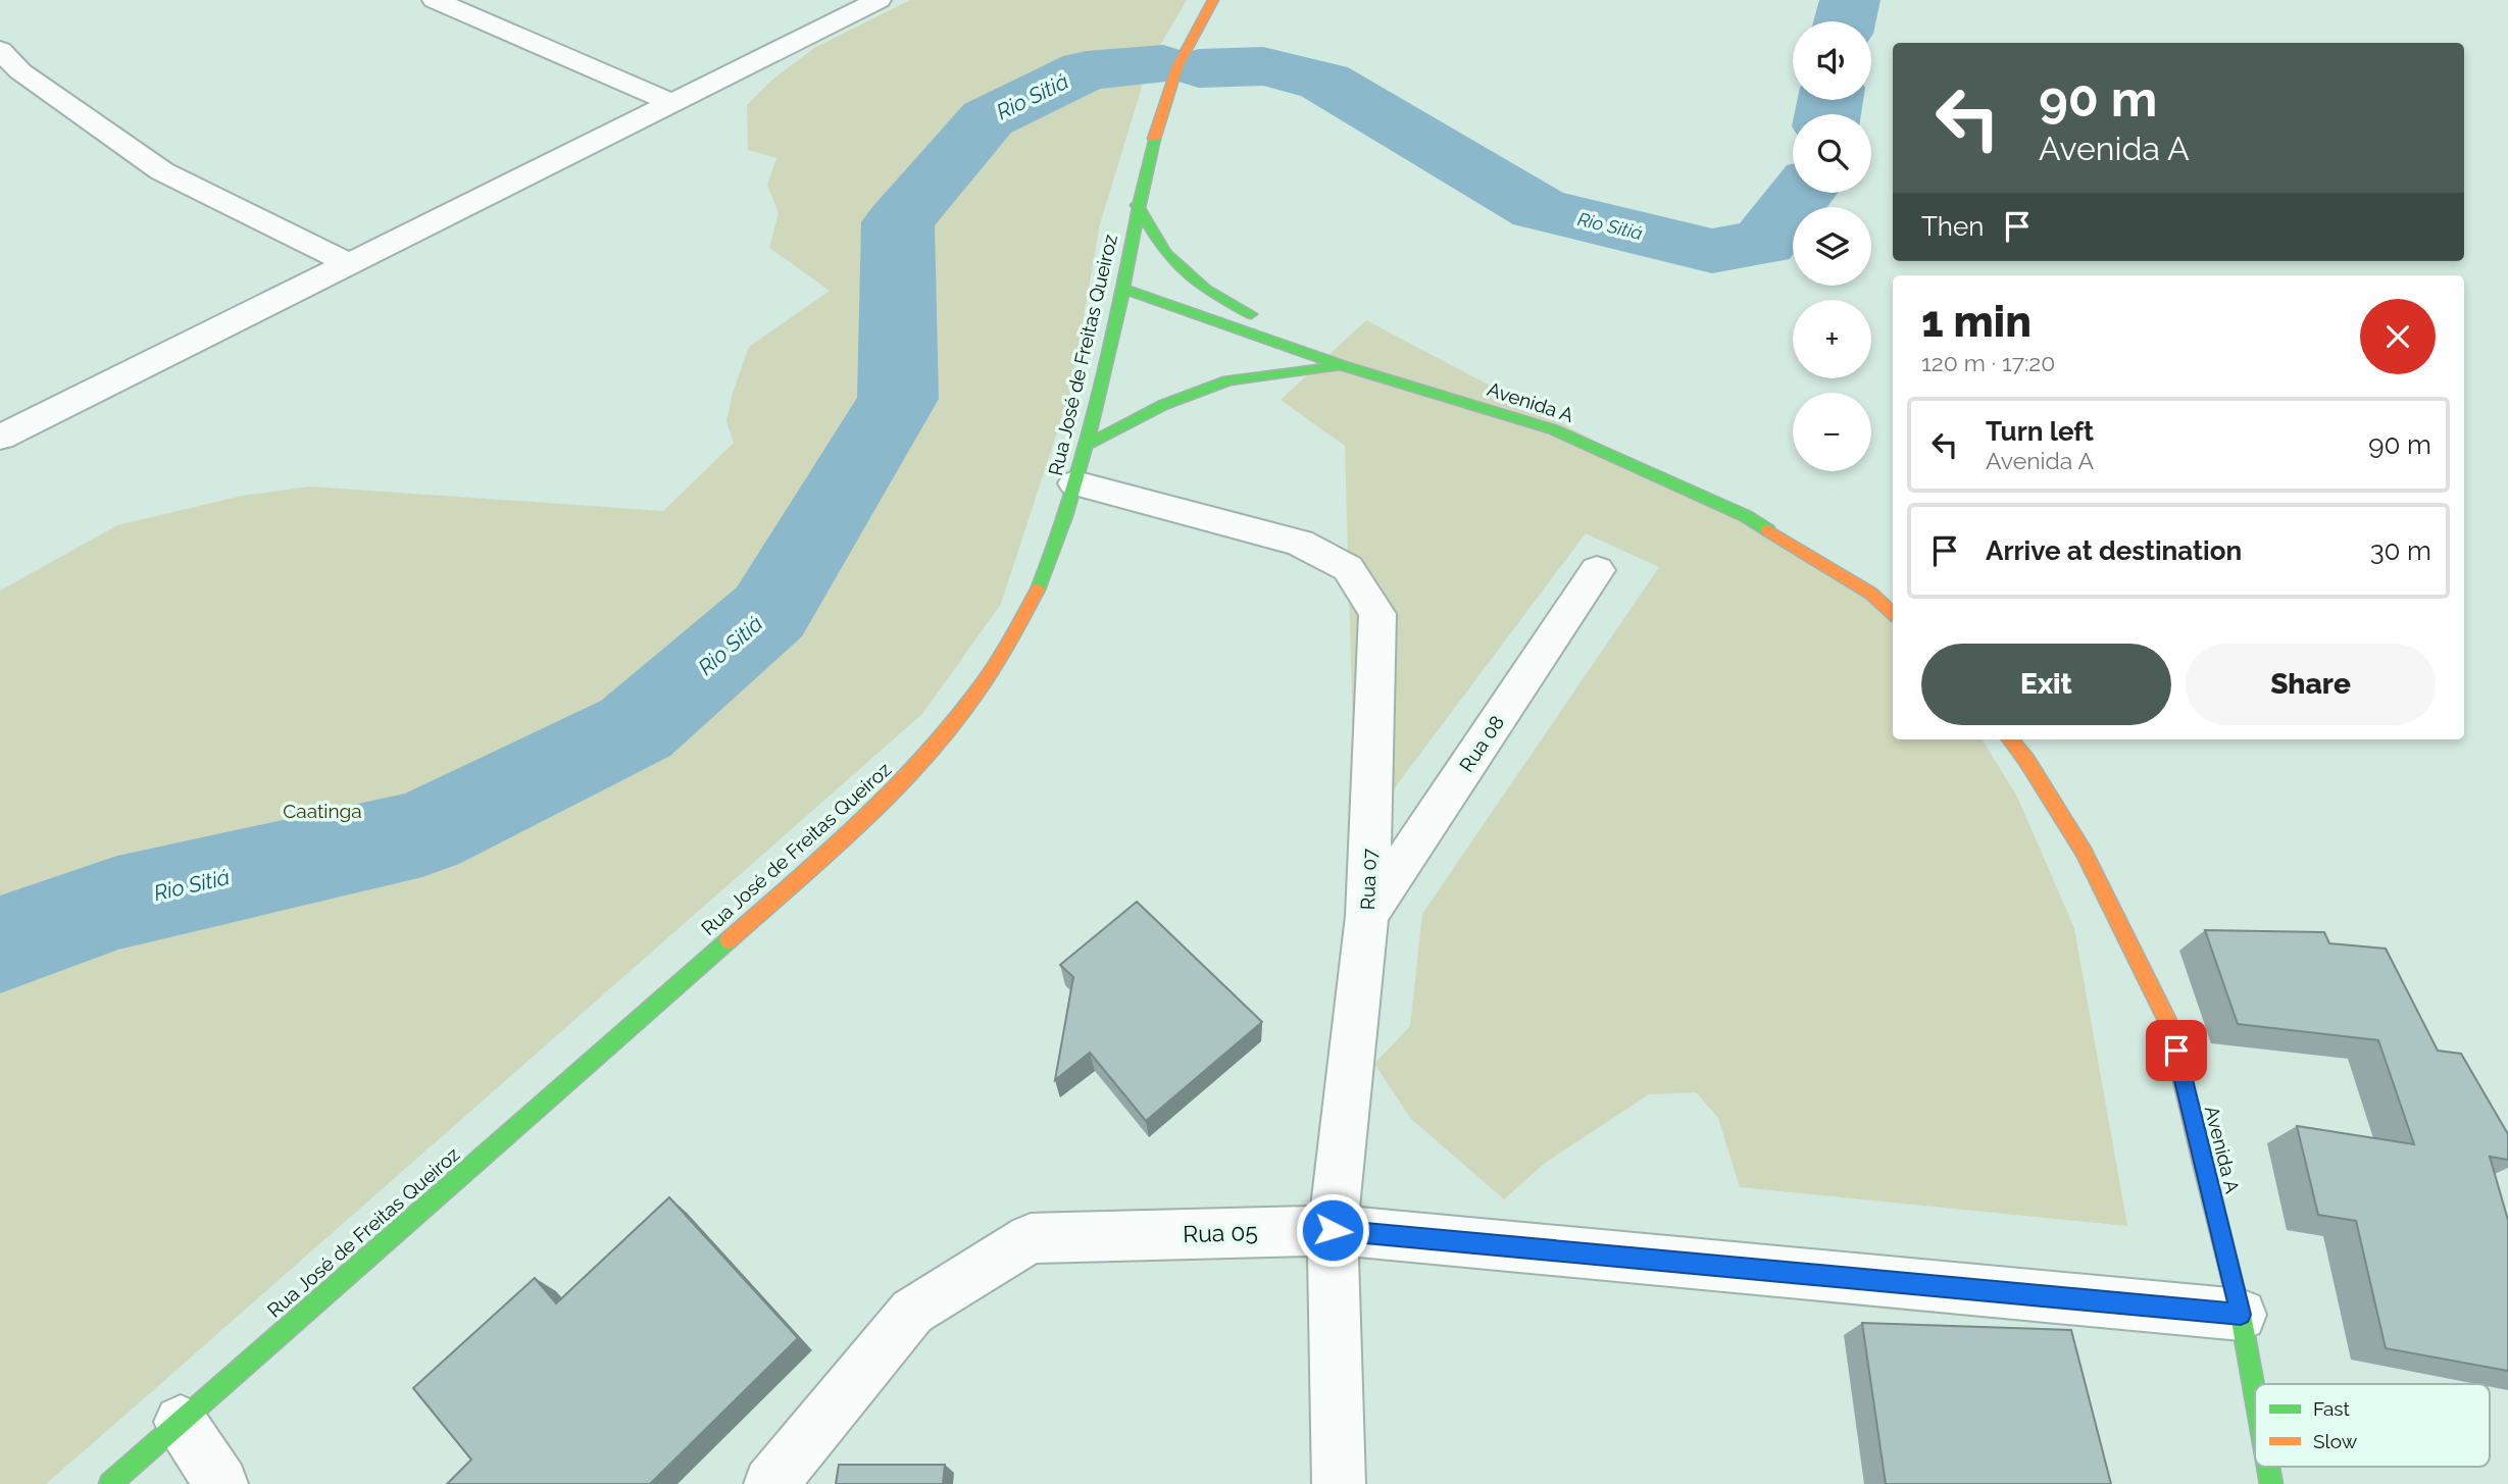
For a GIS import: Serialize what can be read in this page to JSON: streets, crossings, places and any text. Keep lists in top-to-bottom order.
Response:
{
  "streets": {
    "main road": ["Rua José de Freitas Queiroz", "Avenida A"],
    "street": ["Rua 08", "Rua 07", "Rua 05"]
  },
  "crossings": [
    ["Rua José de Freitas Queiroz", "Avenida A"],
    ["Rua José de Freitas Queiroz", "Rua 07"],
    ["Avenida A", "Rua 05"],
    ["Rua 08", "Rua 07"],
    ["Rua 07", "Rua 05"]
  ],
  "water": ["Rio Sitiá"],
  "parks": ["Caatinga"],
  "legend": ["Fast", "Slow"],
  "page": {
    "map_buttons": ["+", "−"],
    "turn": ["90 m", "Avenida A"],
    "then": "Then",
    "heading": ["1 min", "120 m · 17:20"],
    "list": [
      {
        "name": "Turn left",
        "note": "Avenida A",
        "value": "90 m"
      },
      {
        "name": "Arrive at destination",
        "value": "30 m"
      }
    ],
    "buttons": ["Exit", "Share"]
  }
}
